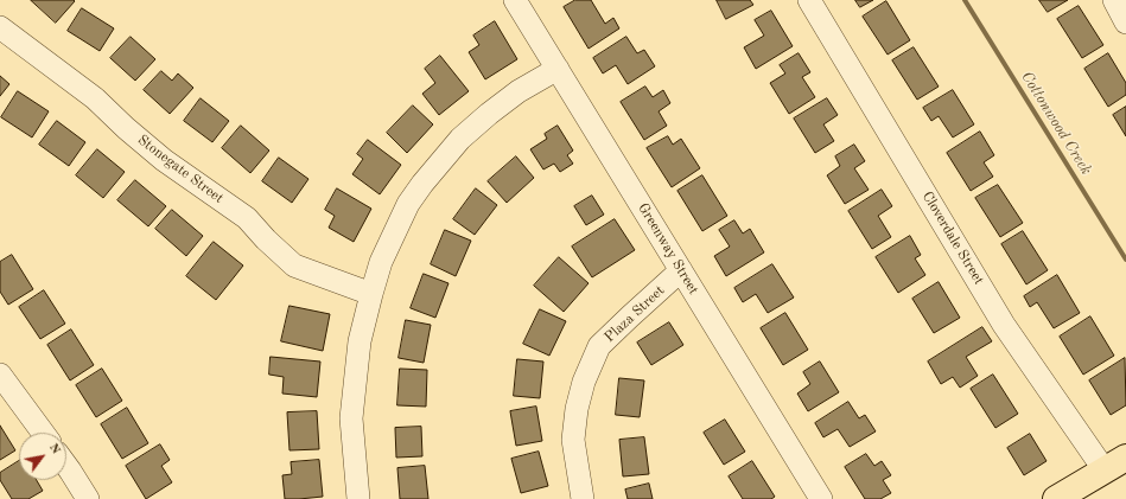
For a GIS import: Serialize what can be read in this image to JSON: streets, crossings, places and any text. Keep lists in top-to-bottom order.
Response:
{
  "streets": {
    "street": [
      "Stonegate Street",
      "Cloverdale Street",
      "Greenway Street",
      "Plaza Street"
    ]
  },
  "crossings": [
    ["Greenway Street", "Plaza Street"]
  ],
  "water": ["Cottonwood Creek"],
  "north": "top right"
}
